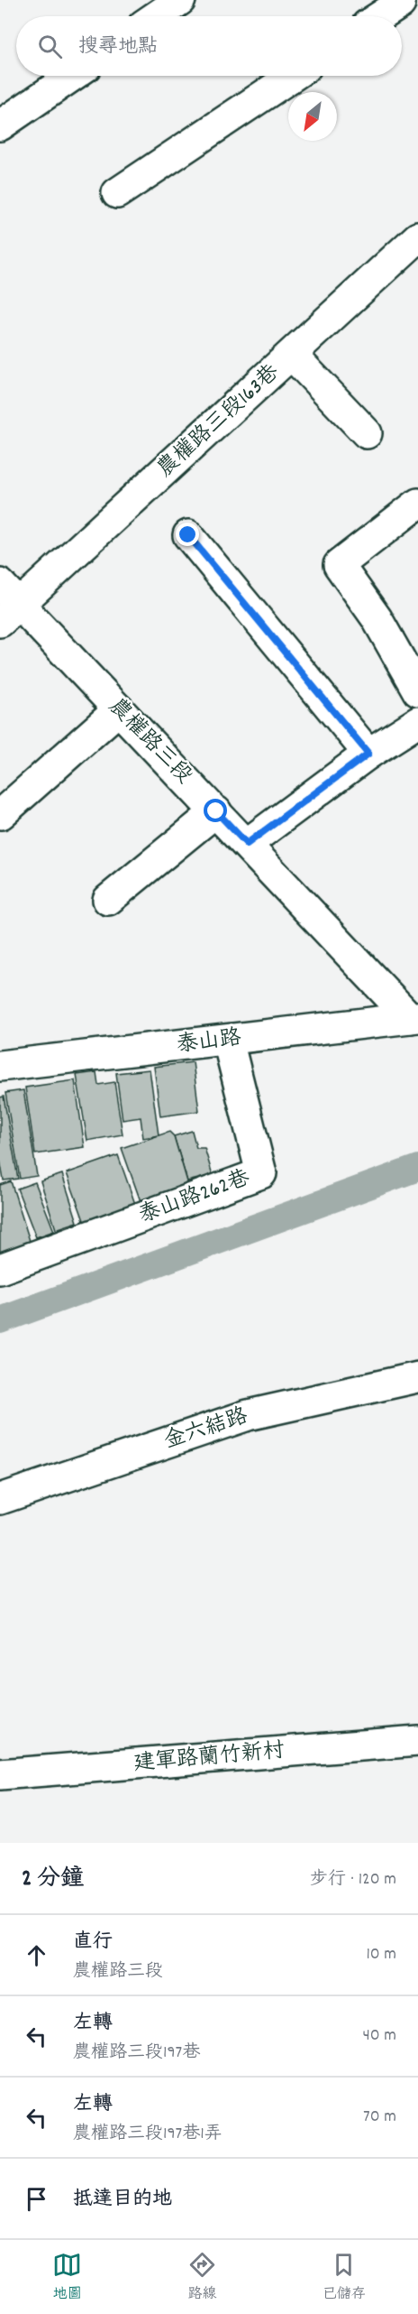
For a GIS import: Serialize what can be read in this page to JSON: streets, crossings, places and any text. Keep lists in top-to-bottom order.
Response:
{
  "streets": {
    "street": [
      "農權路三段163巷",
      "農權路三段",
      "泰山路",
      "泰山路262巷",
      "金六結路",
      "建軍路蘭竹新村"
    ]
  },
  "crossings": [
    ["農權路三段163巷", "農權路三段"],
    ["農權路三段", "泰山路"],
    ["泰山路", "泰山路262巷"]
  ],
  "north": "bottom left",
  "page": {
    "search": "搜尋地點",
    "heading": ["2 分鐘", "步行 · 120 m"],
    "list": [
      ["直行", "農權路三段", "10 m"],
      ["左轉", "農權路三段197巷", "40 m"],
      ["左轉", "農權路三段197巷1弄", "70 m"],
      "抵達目的地"
    ],
    "nav": ["地圖", "路線", "已儲存"]
  }
}
